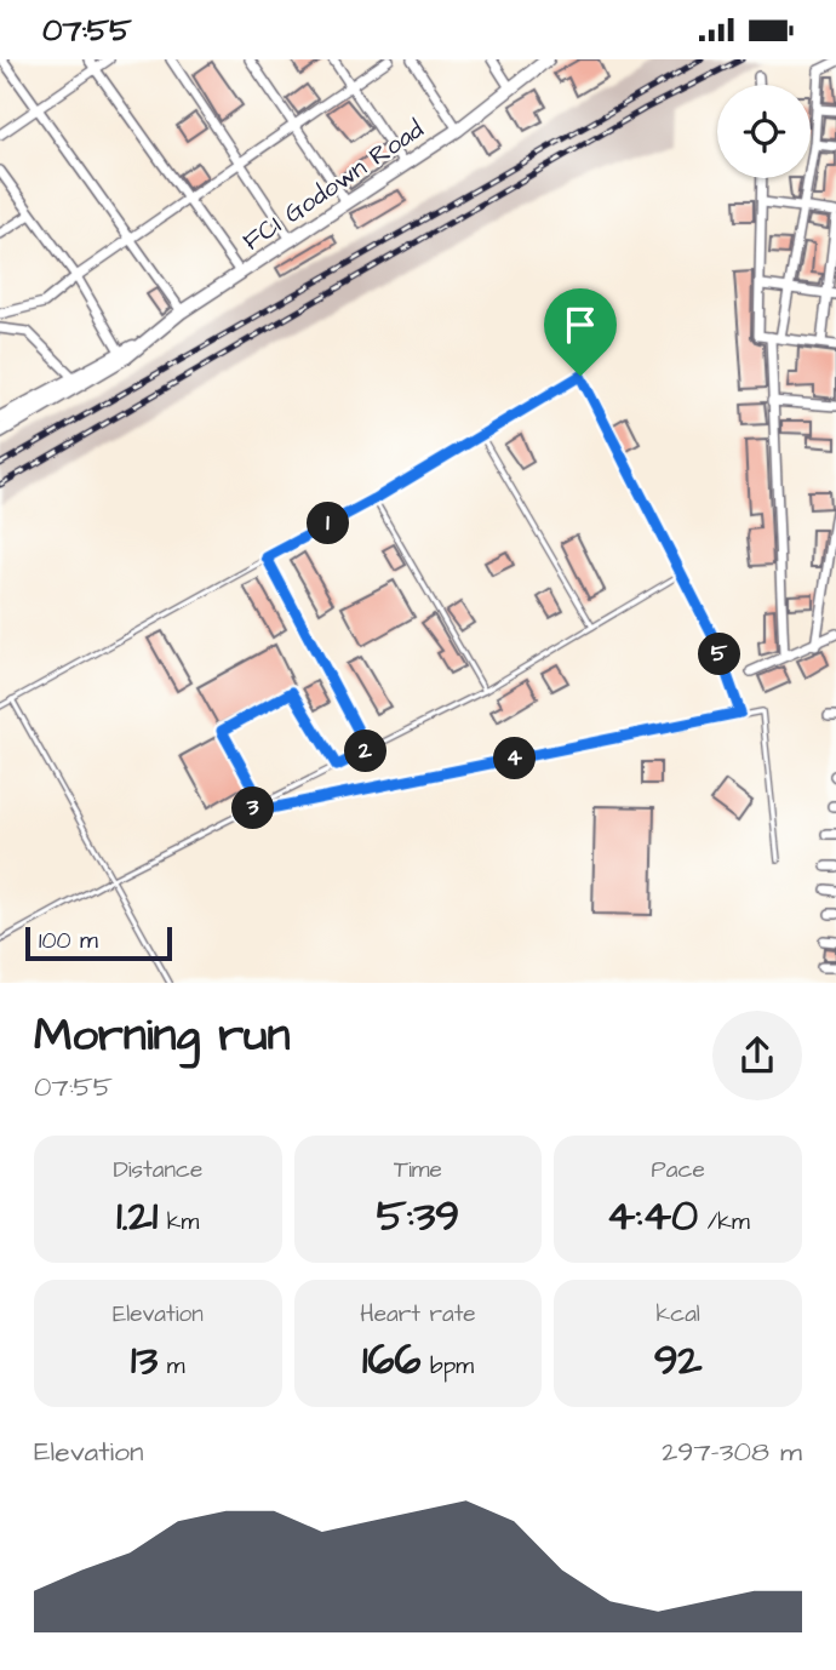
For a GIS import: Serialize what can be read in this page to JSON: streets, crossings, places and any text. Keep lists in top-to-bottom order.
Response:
{
  "streets": {
    "street": ["FCI Godown Road"]
  },
  "scale_bar": "100 m",
  "page": {
    "status": "07:55",
    "pins": [
      "1",
      "5",
      "2",
      "4",
      "3"
    ],
    "scale": "100 m",
    "heading": ["Morning run", "07:55"],
    "stats": [
      ["Distance", "1.21 km"],
      ["Time", "5:39"],
      ["Pace", "4:40 /km"],
      ["Elevation", "13 m"],
      ["Heart rate", "166 bpm"],
      ["kcal", "92"]
    ],
    "chart": ["Elevation", "297–308 m"]
  }
}
